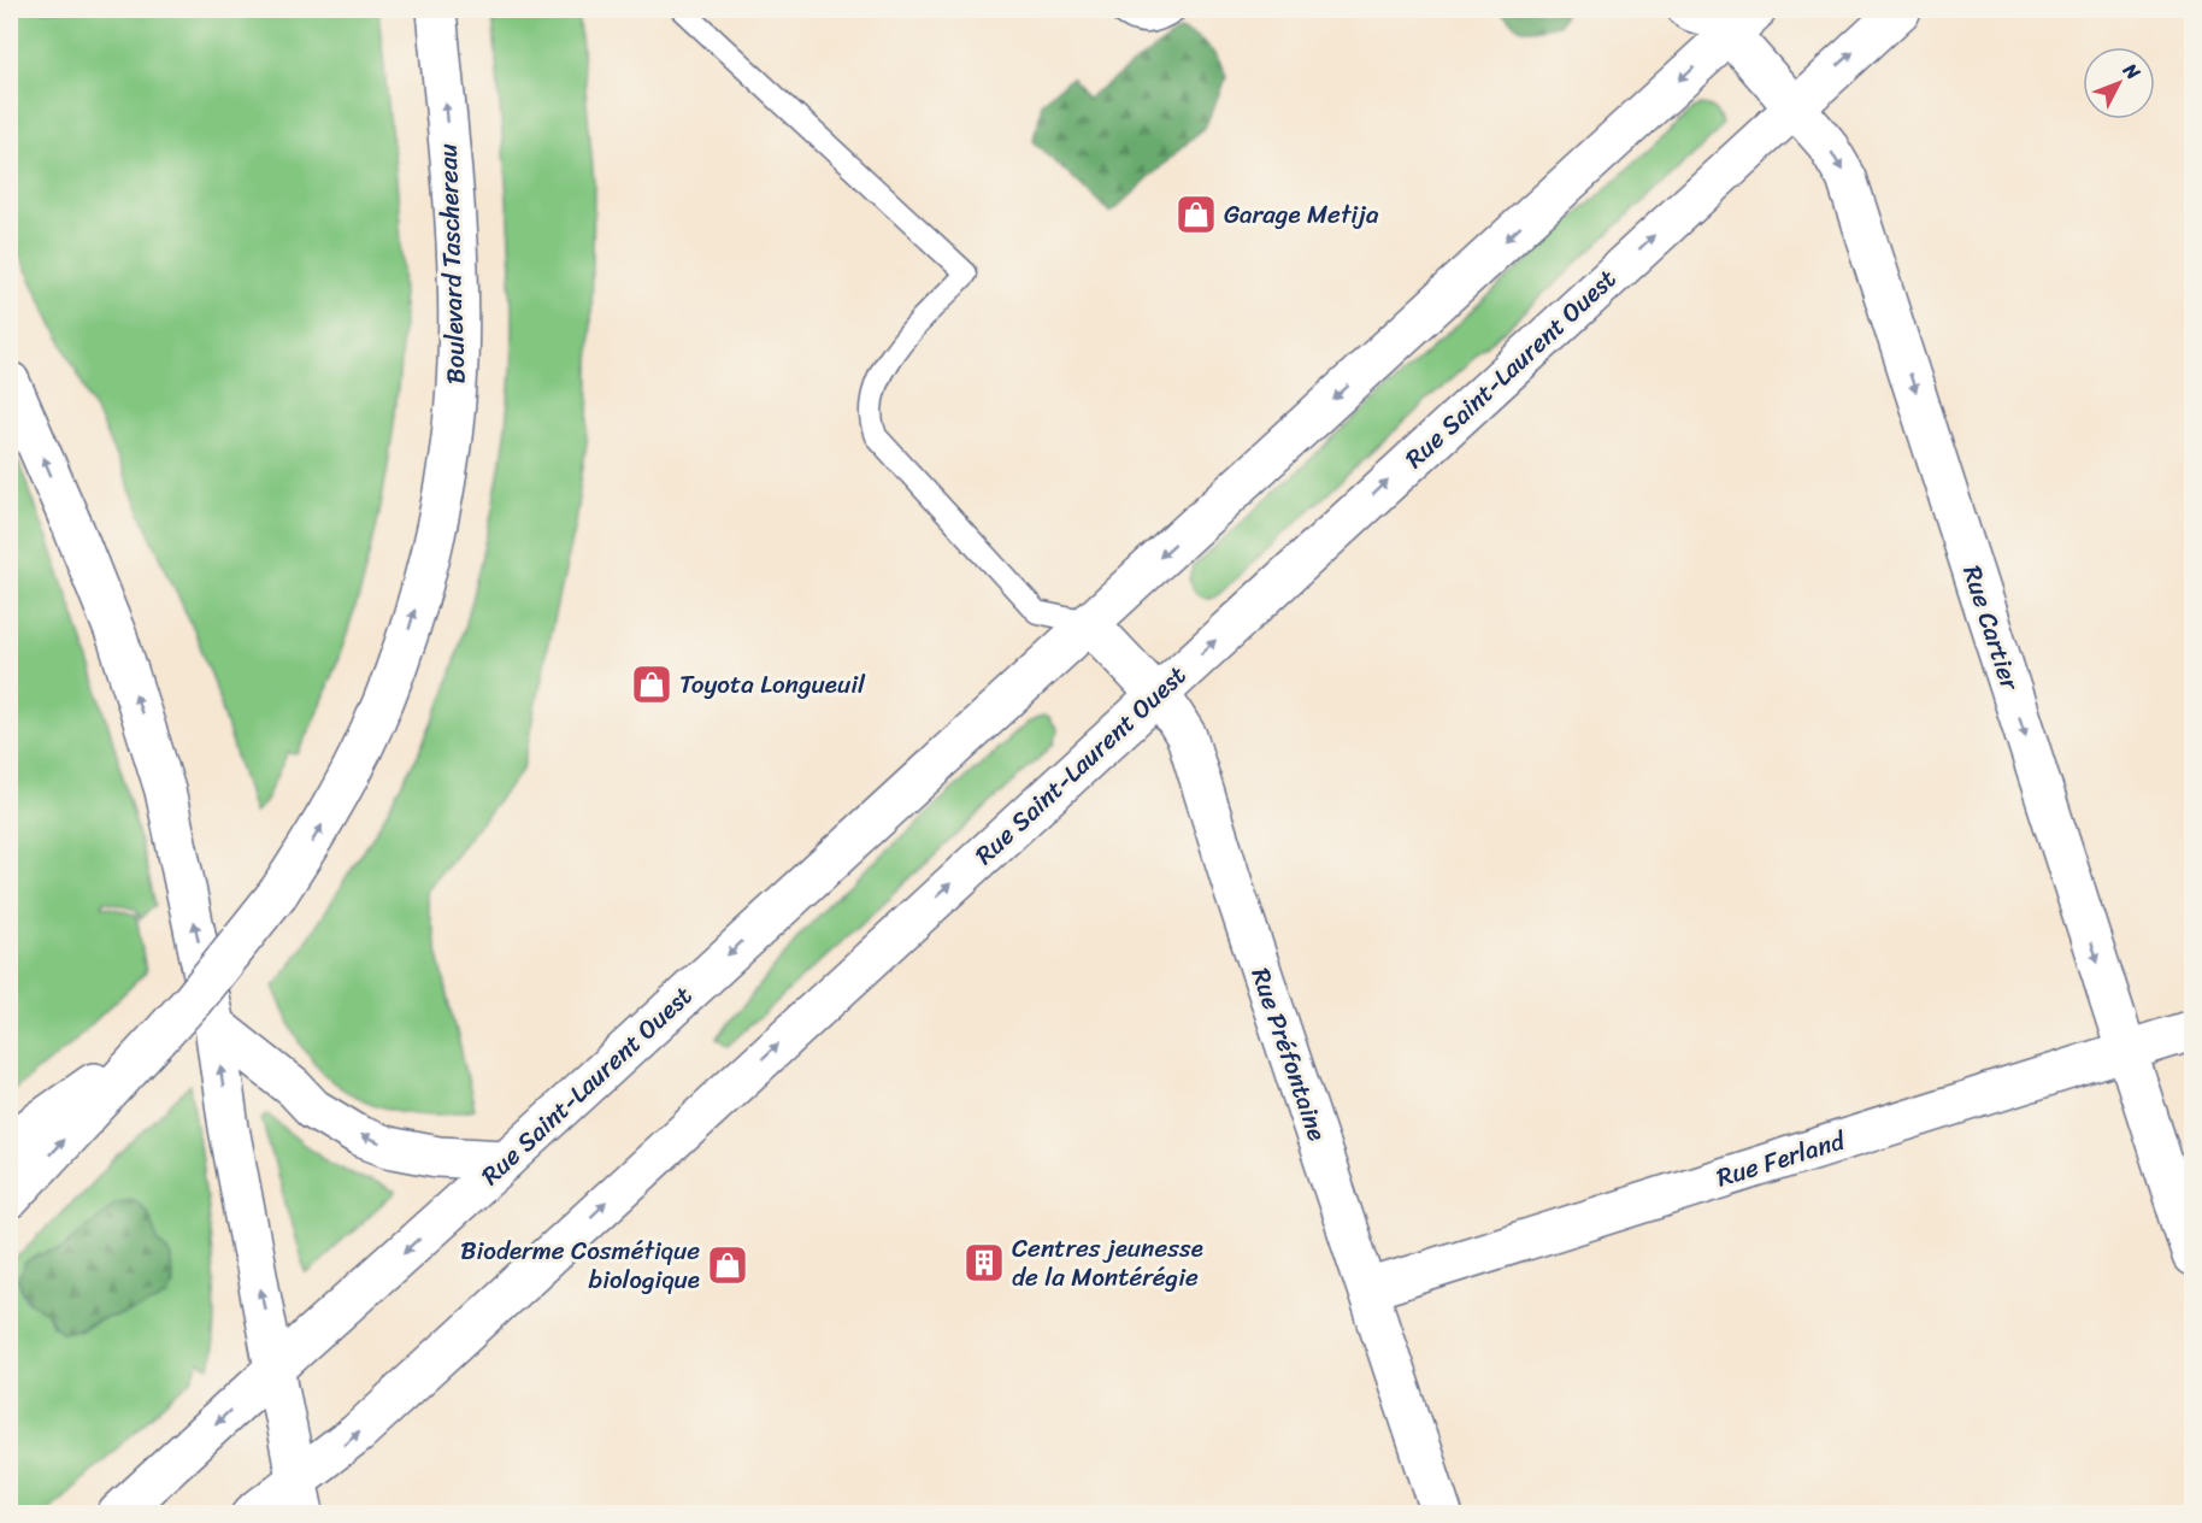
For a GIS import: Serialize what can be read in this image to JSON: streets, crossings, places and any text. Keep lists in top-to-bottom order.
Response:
{
  "streets": {
    "main road": [
      "Boulevard Taschereau",
      "Rue Saint-Laurent Ouest",
      "Rue Cartier",
      "Rue Préfontaine",
      "Rue Ferland"
    ]
  },
  "crossings": [
    ["Rue Saint-Laurent Ouest", "Rue Cartier"],
    ["Rue Saint-Laurent Ouest", "Rue Préfontaine"],
    ["Rue Cartier", "Rue Ferland"],
    ["Rue Préfontaine", "Rue Ferland"]
  ],
  "one_way": ["Boulevard Taschereau", "Rue Cartier"],
  "places": {
    "shop": ["Garage Metija", "Toyota Longueuil", "Bioderme Cosmétique biologique"],
    "building": ["Centres jeunesse de la Montérégie"]
  },
  "north": "top right"
}
